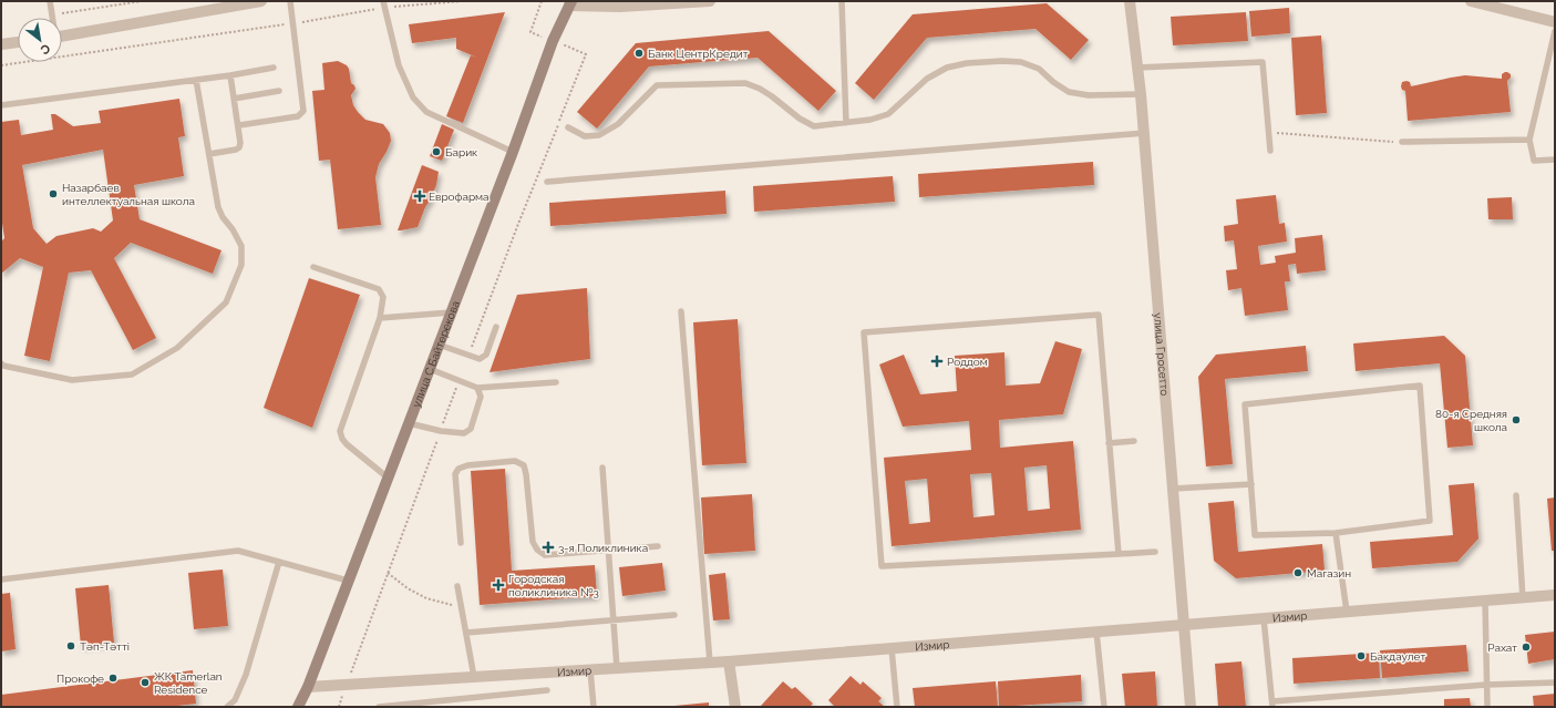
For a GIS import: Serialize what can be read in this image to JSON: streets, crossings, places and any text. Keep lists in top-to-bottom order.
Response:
{
  "streets": {
    "main road": ["улица С.Байтерекова"],
    "street": ["улица Гросетто", "Измир"]
  },
  "crossings": [
    ["улица Гросетто", "Измир"],
    ["улица С.Байтерекова", "Измир"]
  ],
  "places": {
    "other": [
      "Банк ЦентрКредит",
      "Барик",
      "Назарбаев интеллектуальная школа",
      "80-я Средняя школа",
      "Магазин",
      "Тәп-Тәтті",
      "Рахат",
      "Бақдаулет",
      "Прокофе",
      "ЖК Tamerlan Residence"
    ],
    "health": [
      "Еврофарма",
      "Роддом",
      "3-я Поликлиника",
      "Городская поликлиника №3"
    ]
  },
  "north": "bottom right"
}
